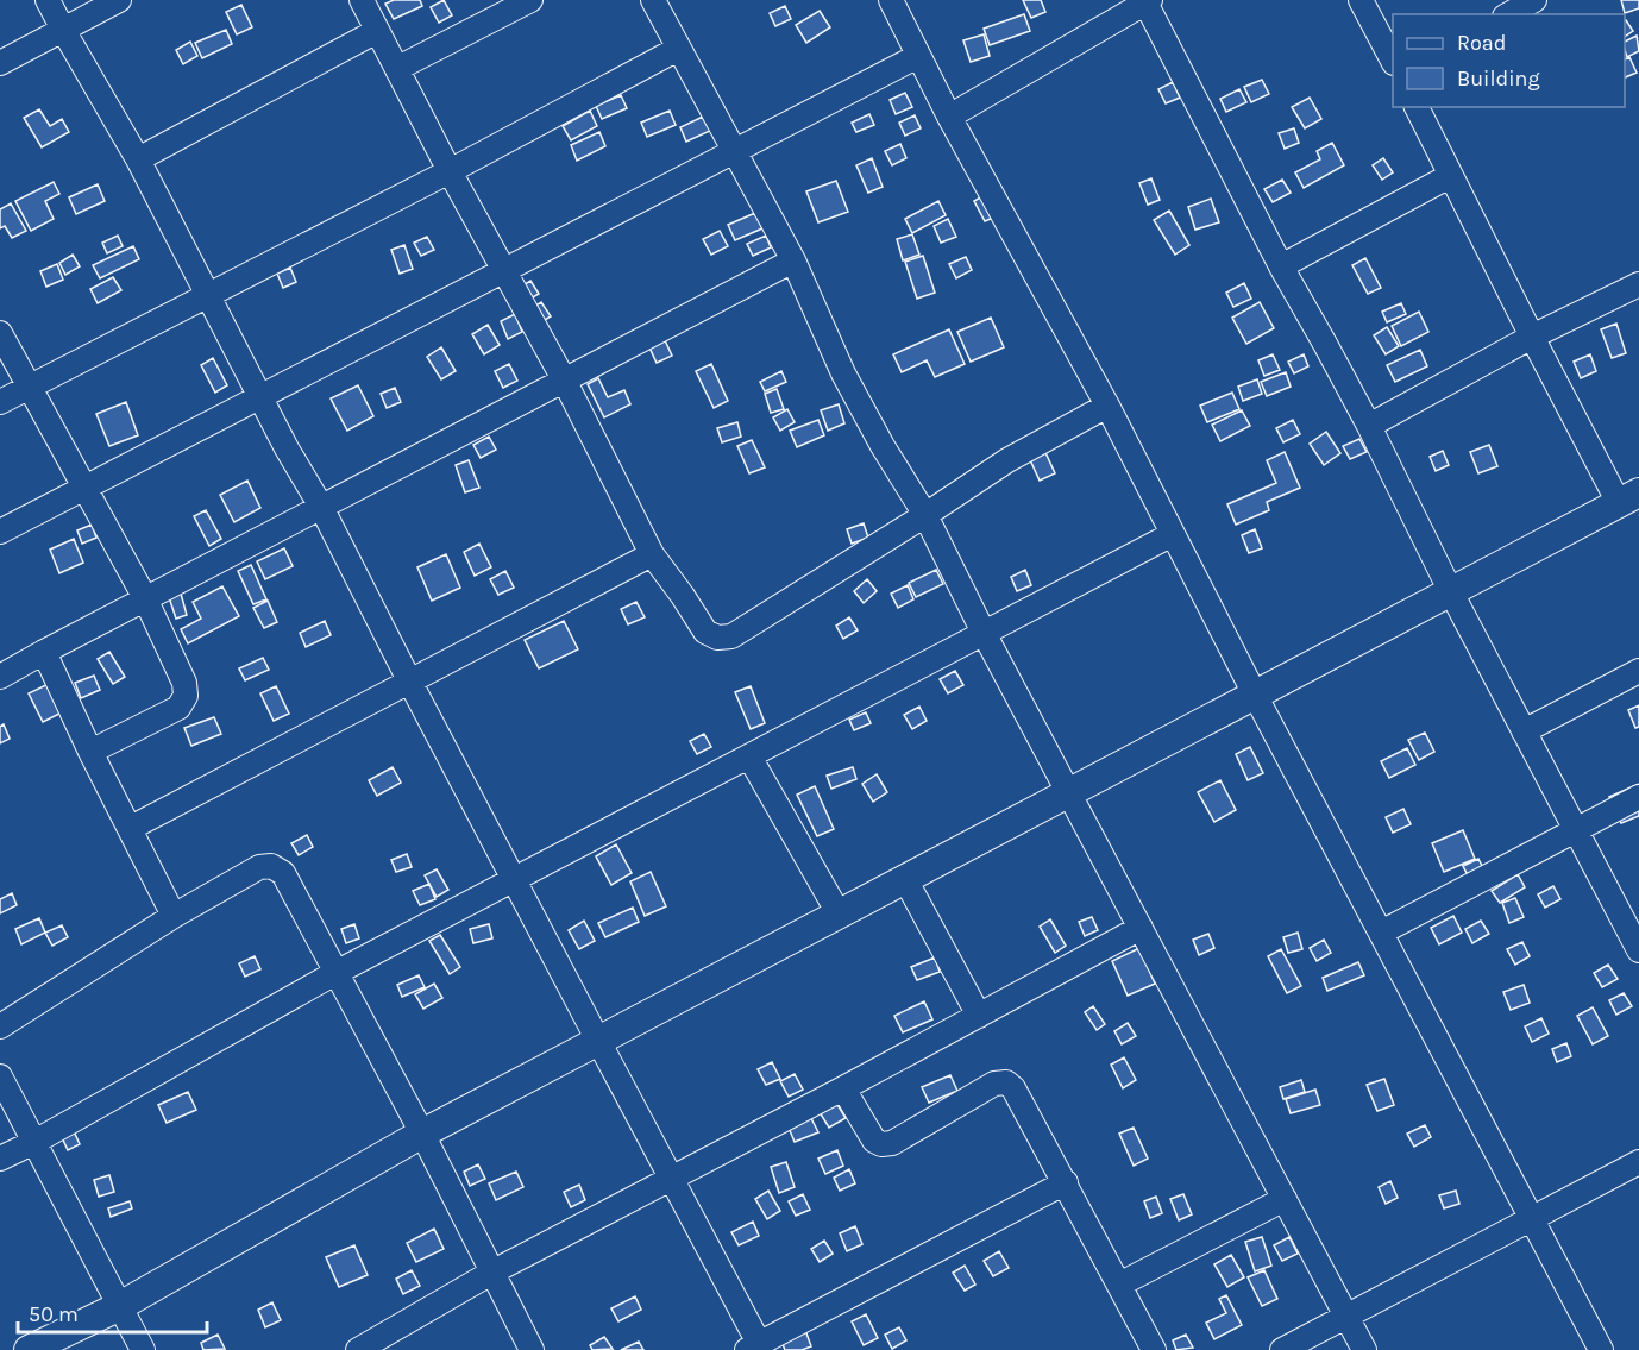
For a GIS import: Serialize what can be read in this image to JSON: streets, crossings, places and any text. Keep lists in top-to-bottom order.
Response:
{
  "legend": ["Road", "Building"],
  "scale_bar": "50 m"
}
